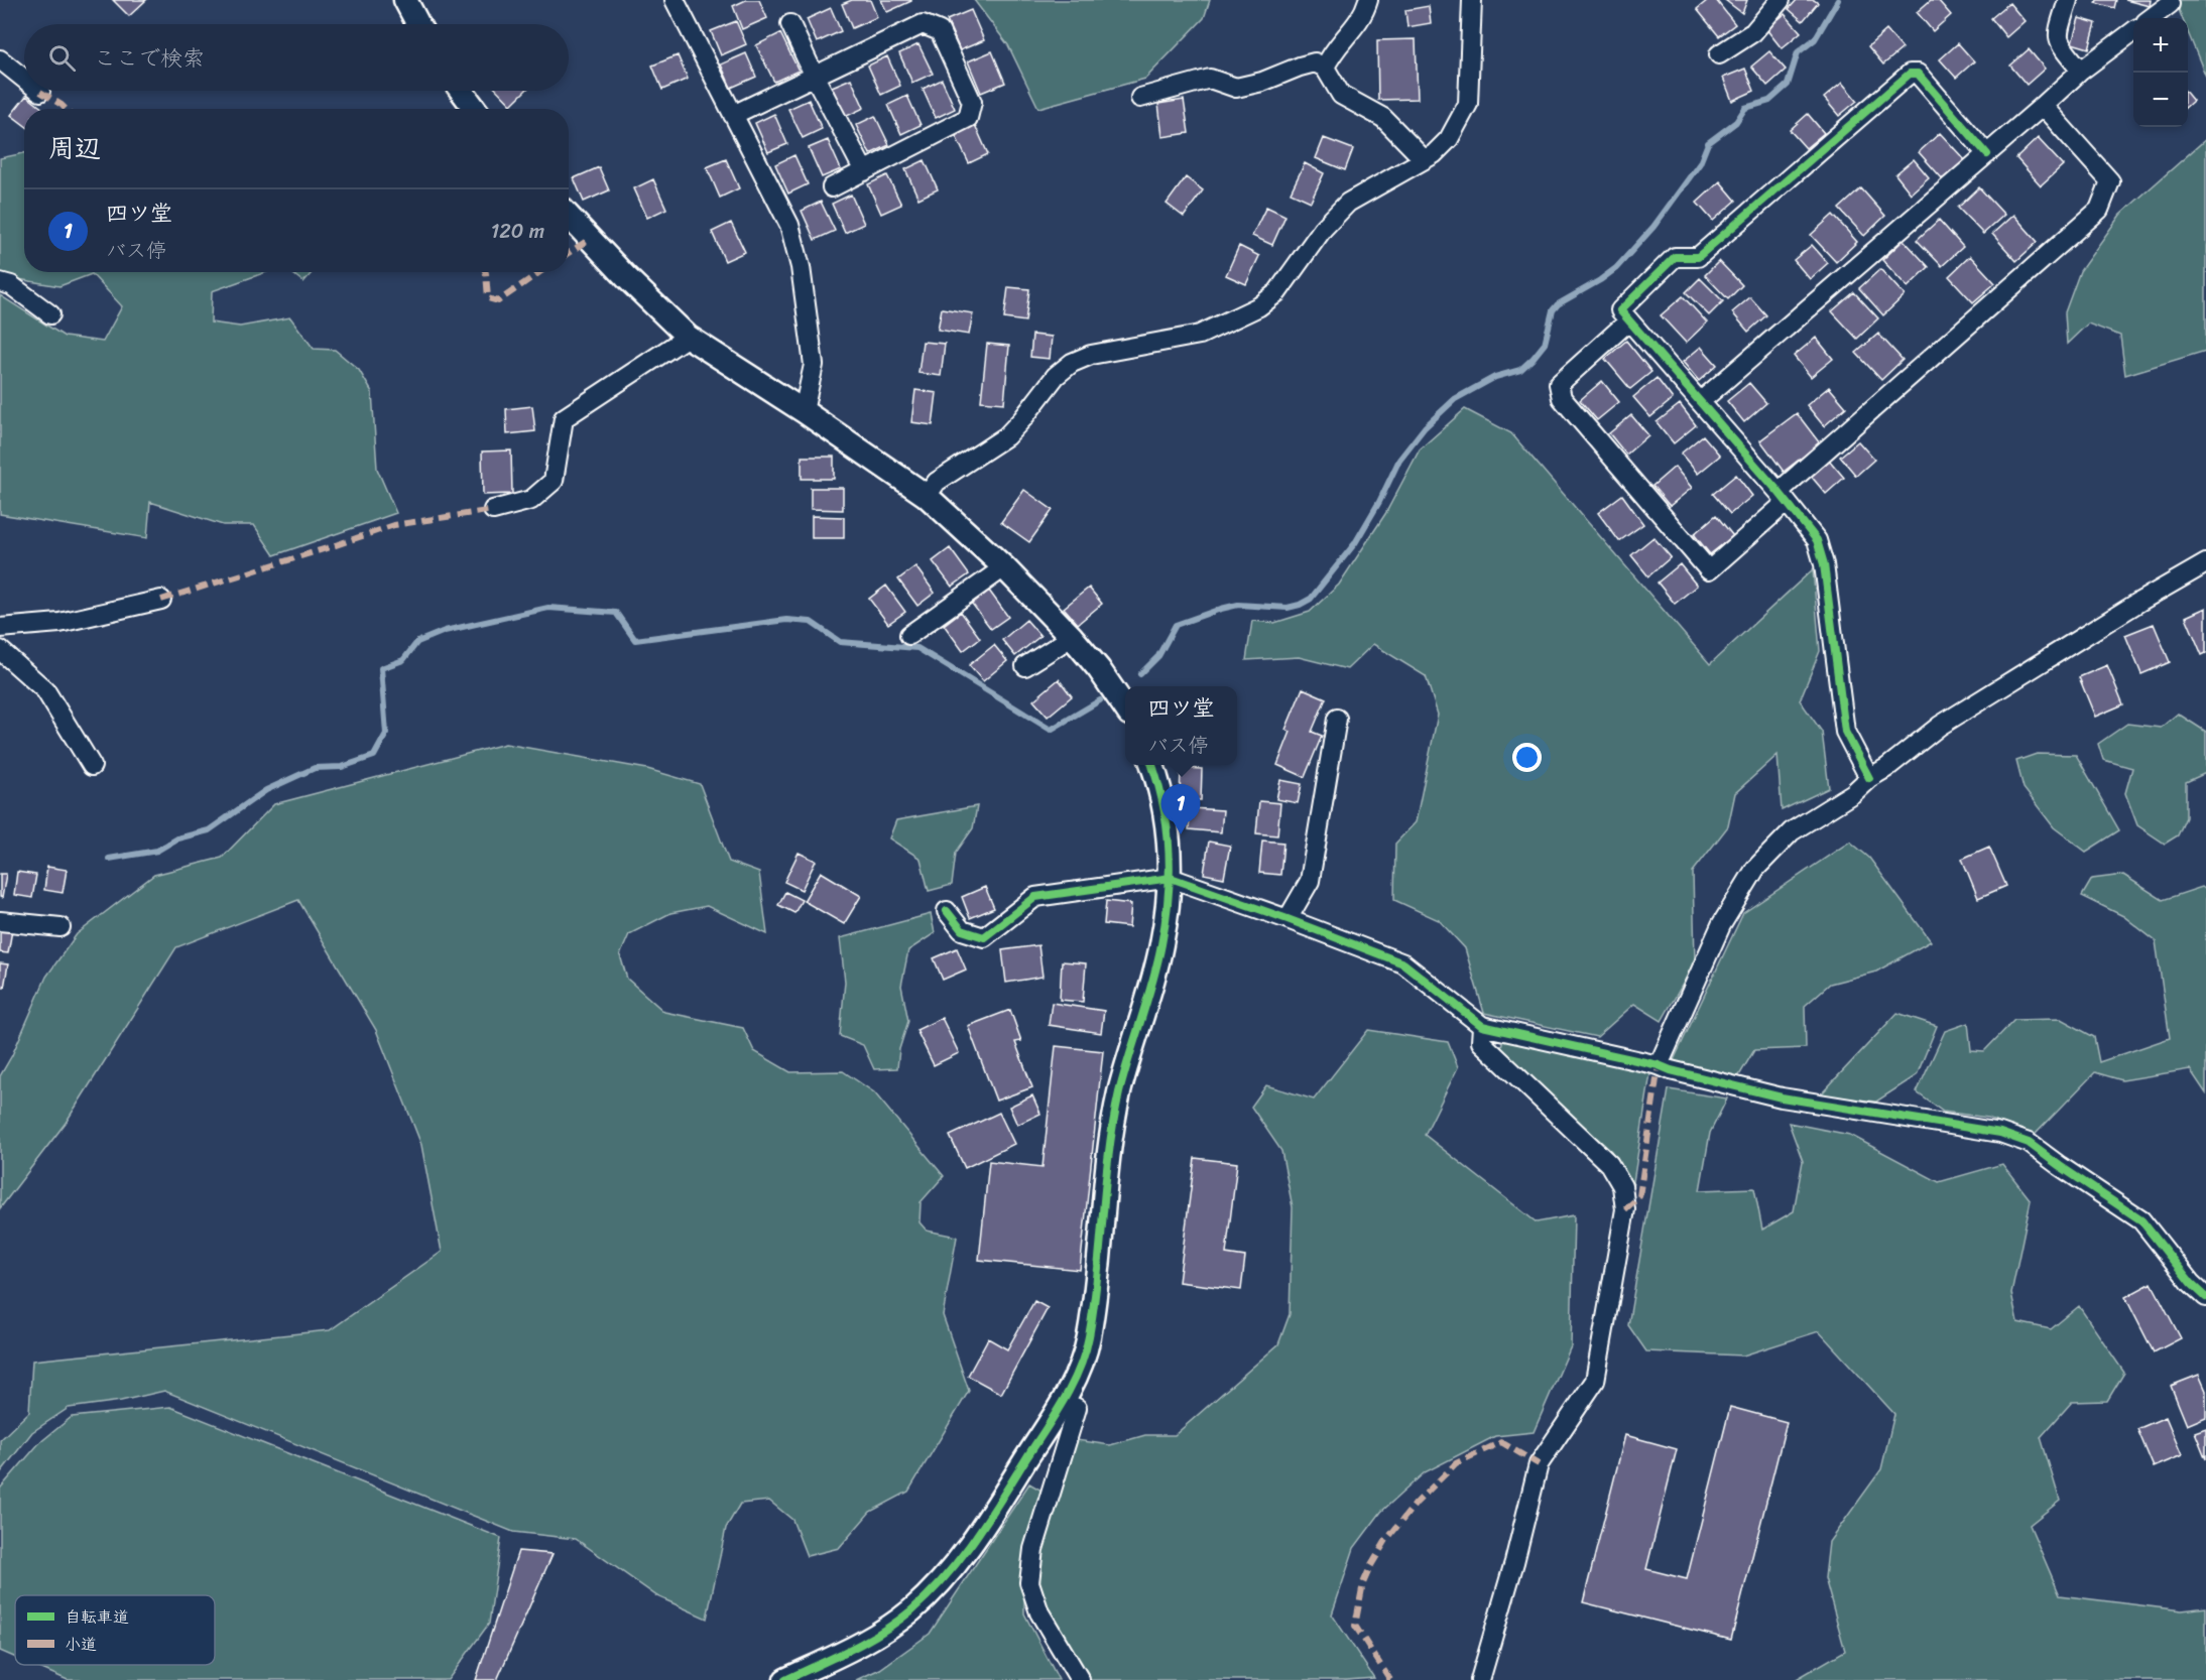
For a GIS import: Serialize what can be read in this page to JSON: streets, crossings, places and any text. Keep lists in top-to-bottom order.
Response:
{
  "legend": ["自転車道", "小道"],
  "page": {
    "map_buttons": ["+", "−"],
    "search": "ここで検索",
    "heading": "周辺",
    "list": [
      {
        "mark": "1",
        "name": "四ツ堂",
        "note": "バス停",
        "value": "120 m"
      }
    ],
    "popup": ["四ツ堂", "バス停"],
    "pins": "1"
  }
}
